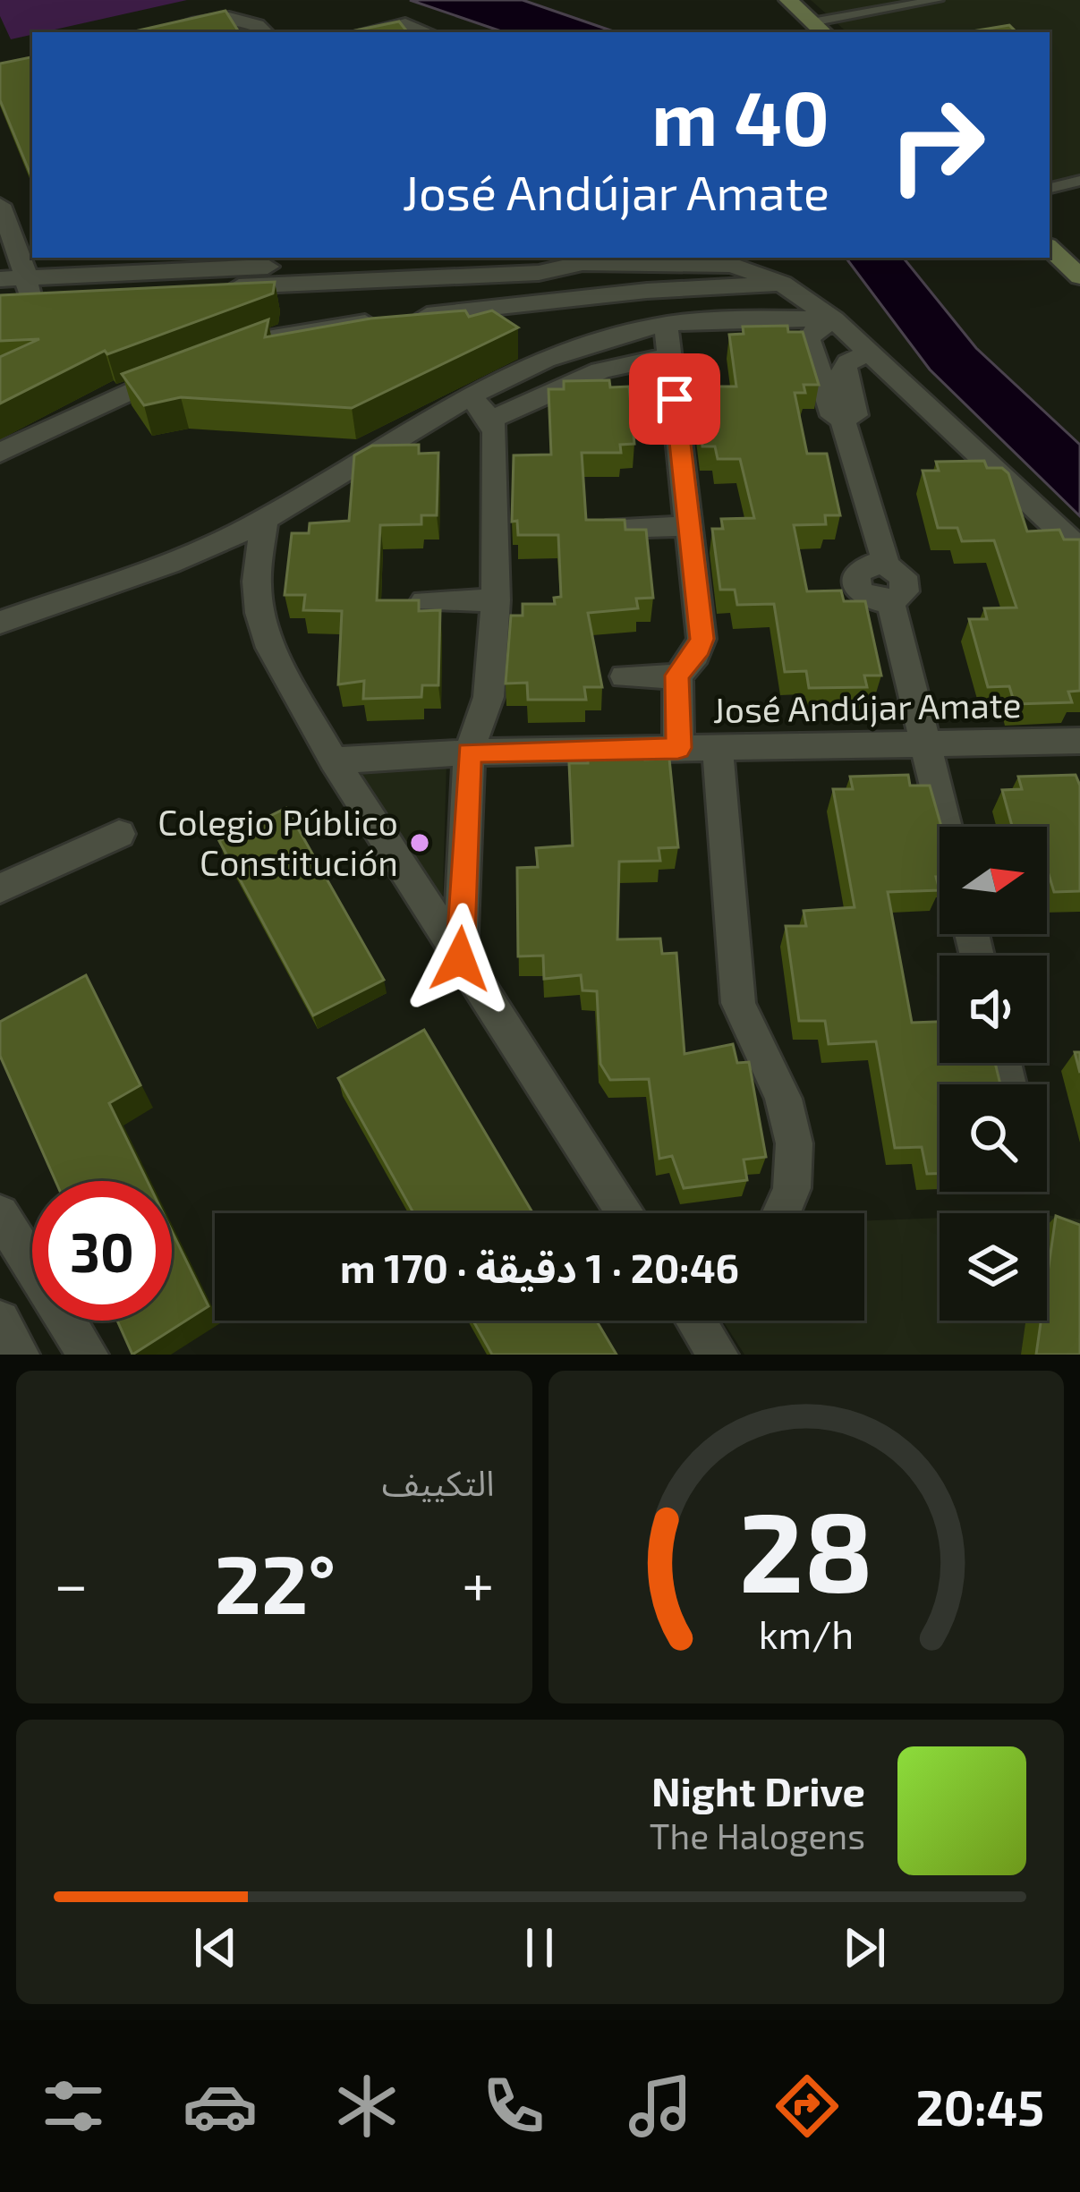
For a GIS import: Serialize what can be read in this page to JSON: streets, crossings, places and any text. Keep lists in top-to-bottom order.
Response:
{
  "streets": {
    "street": ["José Andújar Amate"]
  },
  "places": ["Colegio Público Constitución"],
  "north": "right",
  "page": {
    "turn": ["40 m", "José Andújar Amate"],
    "limit": "30",
    "trip": "20:46 · 1 دقيقة · 170 m",
    "tile": "التكييف",
    "heat": ["−", "22°", "+"],
    "song": ["Night Drive", "The Halogens"],
    "tabs": "20:45",
    "gauge": ["28", "km/h"]
  }
}
